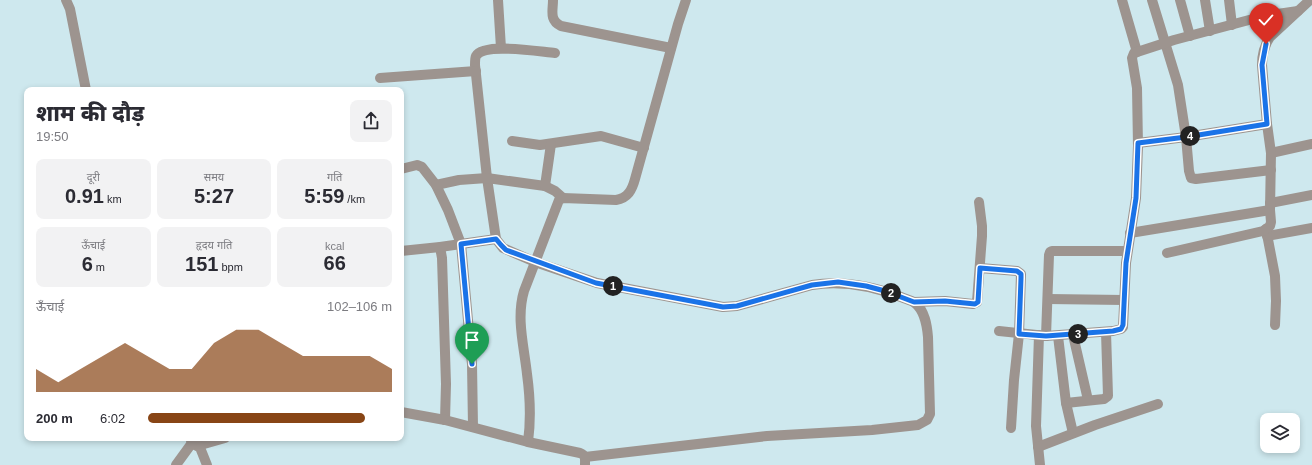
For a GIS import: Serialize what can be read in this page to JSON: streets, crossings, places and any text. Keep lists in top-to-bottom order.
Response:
{
  "page": {
    "heading": ["शाम की दौड़", "19:50"],
    "pins": [
      "4",
      "1",
      "2",
      "3"
    ],
    "stats": [
      ["दूरी", "0.91 km"],
      ["समय", "5:27"],
      ["गति", "5:59 /km"],
      ["ऊँचाई", "6 m"],
      ["हृदय गति", "151 bpm"],
      ["kcal", "66"]
    ],
    "chart": ["ऊँचाई", "102–106 m"],
    "list": [
      {
        "name": "200 m",
        "note": "6:02"
      }
    ]
  }
}
